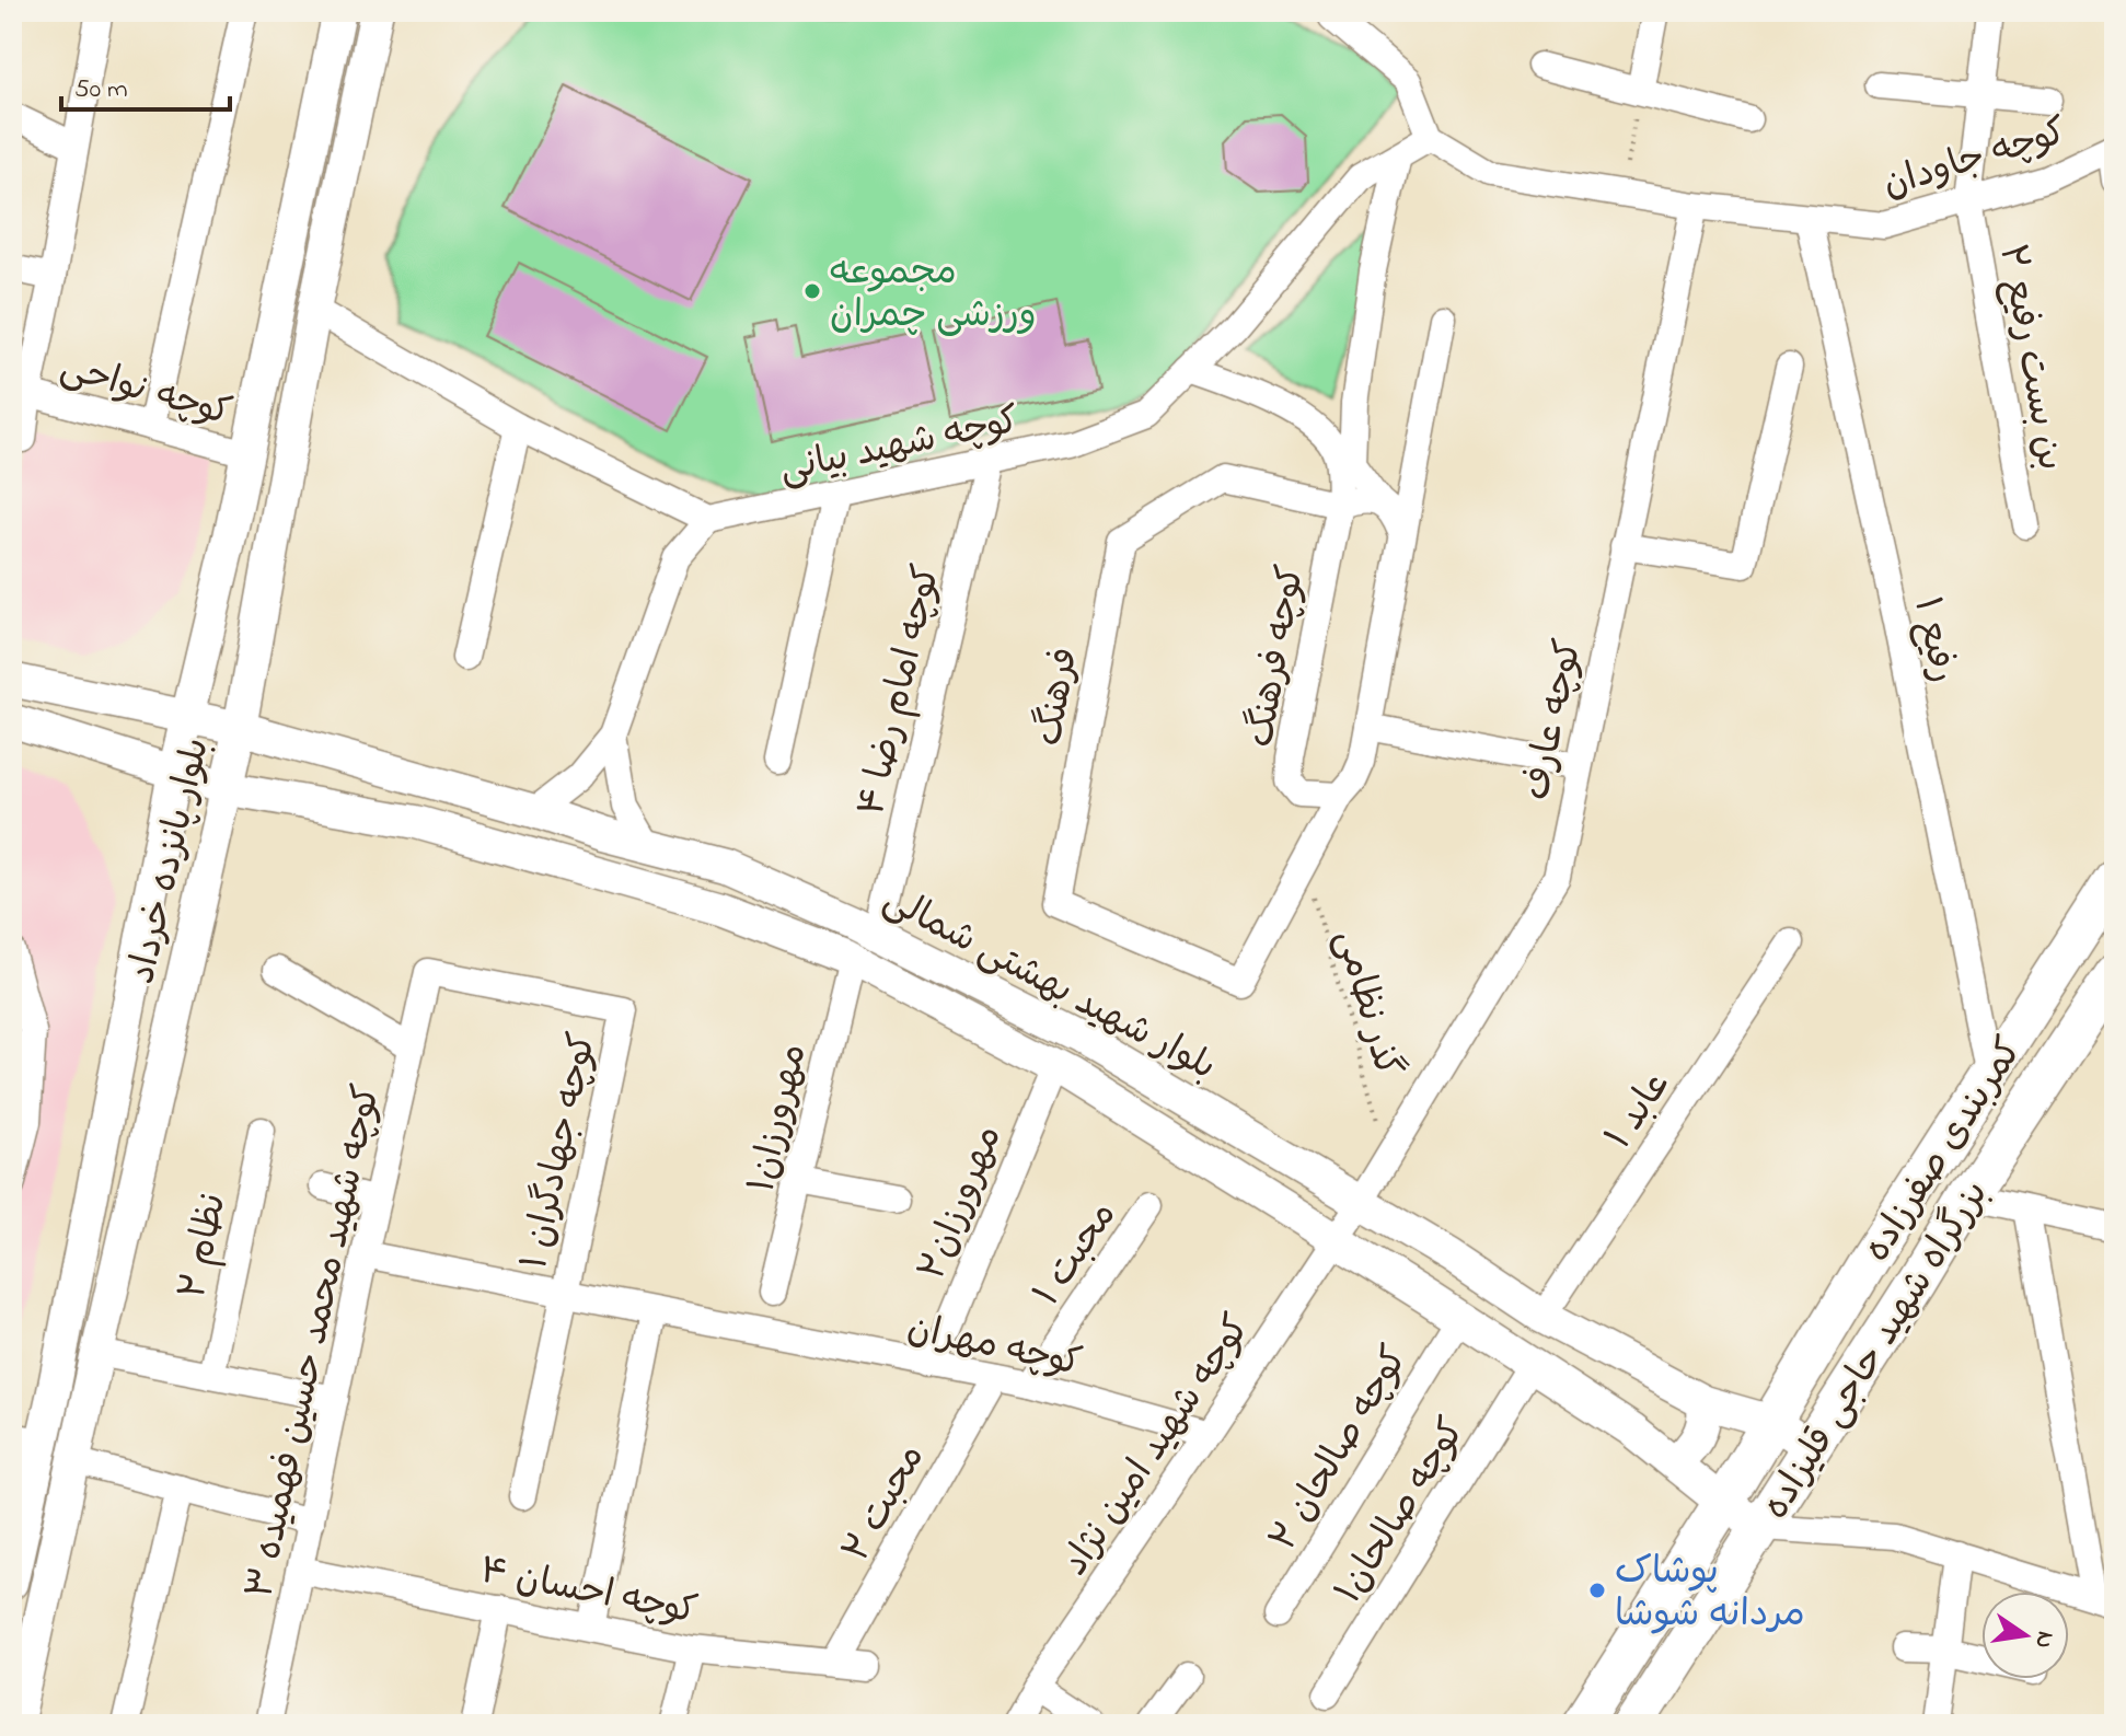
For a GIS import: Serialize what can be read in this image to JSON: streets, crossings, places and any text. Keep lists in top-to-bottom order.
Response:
{
  "streets": {
    "highway": ["کمربندی صفرزاده", "بزرگراه شهید حاجی قلیزاده"],
    "main road": ["بلوار پانزده خرداد", "بلوار شهید بهشتی شمالی"],
    "street": [
      "کوچه جاودان",
      "بن بست رفیع ۲",
      "کوچه نواحی",
      "کوچه شهید بیانی",
      "رفیع ۱",
      "کوچه فرهنگ",
      "کوچه امام رضا ۴",
      "فرهنگ",
      "کوچه عارف",
      "عابد ۱",
      "مهرورزان۱",
      "کوچه جهادگران ۱",
      "مهرورزان۲",
      "نظام ۲",
      "محبت ۱",
      "کوچه شهید محمد حسین فهمیده ۳",
      "کوچه مهران",
      "کوچه شهید امین نژاد",
      "کوچه صالحان ۲",
      "محبت ۲",
      "کوچه صالحان۱",
      "کوچه احسان ۴"
    ],
    "path": ["گذر نظامی"]
  },
  "crossings": [
    ["کوچه جاودان", "بن بست رفیع ۲"],
    ["کوچه جاودان", "کوچه شهید بیانی"],
    ["کوچه جاودان", "رفیع ۱"],
    ["کوچه جاودان", "کوچه عارف"],
    ["کوچه نواحی", "بلوار پانزده خرداد"],
    ["کوچه شهید بیانی", "کوچه فرهنگ"],
    ["کوچه شهید بیانی", "کوچه امام رضا ۴"],
    ["رفیع ۱", "کمربندی صفرزاده"],
    ["کوچه فرهنگ", "فرهنگ"],
    ["کوچه امام رضا ۴", "بلوار شهید بهشتی شمالی"],
    ["فرهنگ", "گذر نظامی"],
    ["کوچه عارف", "بلوار شهید بهشتی شمالی"],
    ["کوچه عارف", "گذر نظامی"],
    ["کوچه عارف", "کوچه شهید امین نژاد"],
    ["بلوار پانزده خرداد", "بلوار شهید بهشتی شمالی"],
    ["بلوار شهید بهشتی شمالی", "عابد ۱"],
    ["بلوار شهید بهشتی شمالی", "مهرورزان۱"],
    ["بلوار شهید بهشتی شمالی", "کمربندی صفرزاده"],
    ["بلوار شهید بهشتی شمالی", "مهرورزان۲"],
    ["بلوار شهید بهشتی شمالی", "بزرگراه شهید حاجی قلیزاده"],
    ["بلوار شهید بهشتی شمالی", "کوچه شهید امین نژاد"],
    ["بلوار شهید بهشتی شمالی", "کوچه صالحان ۲"],
    ["بلوار شهید بهشتی شمالی", "کوچه صالحان۱"],
    ["کمربندی صفرزاده", "بزرگراه شهید حاجی قلیزاده"],
    ["کوچه جهادگران ۱", "کوچه شهید محمد حسین فهمیده ۳"],
    ["کوچه جهادگران ۱", "کوچه مهران"],
    ["مهرورزان۲", "کوچه مهران"],
    ["محبت ۱", "کوچه مهران"],
    ["کوچه شهید محمد حسین فهمیده ۳", "کوچه مهران"],
    ["کوچه شهید محمد حسین فهمیده ۳", "کوچه احسان ۴"],
    ["کوچه مهران", "کوچه شهید امین نژاد"],
    ["کوچه مهران", "محبت ۲"],
    ["محبت ۲", "کوچه احسان ۴"]
  ],
  "places": ["مجموعه ورزشی چمران", "پوشاک مردانه شوشا"],
  "scale_bar": "50 m",
  "north": "right"
}
